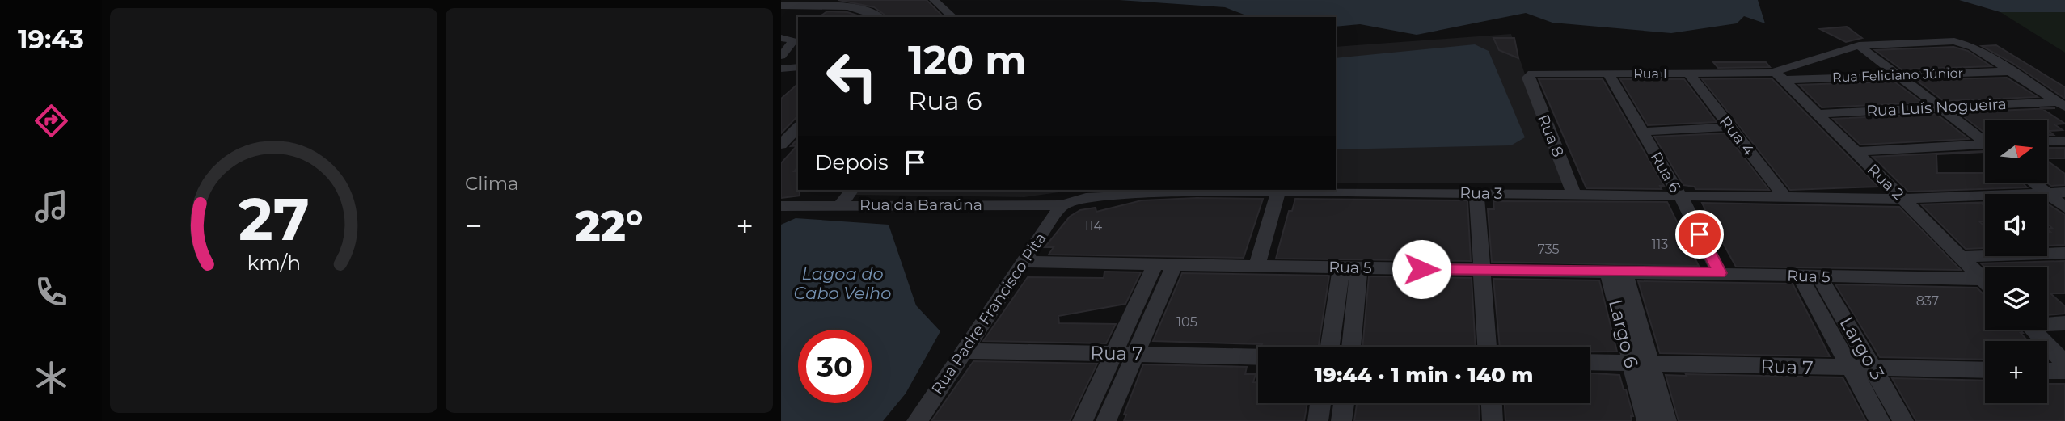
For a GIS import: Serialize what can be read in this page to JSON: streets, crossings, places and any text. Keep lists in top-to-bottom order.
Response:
{
  "streets": {
    "street": [
      "Rua 1",
      "Rua Feliciano Júnior",
      "Rua Luís Nogueira",
      "Rua 8",
      "Rua 4",
      "Rua 6",
      "Rua 2",
      "Rua 3",
      "Rua da Baraúna",
      "Rua 5",
      "Rua Padre Francisco Pita",
      "Largo 6",
      "Largo 3",
      "Rua 7"
    ]
  },
  "crossings": [
    ["Rua 1", "Rua Feliciano Júnior"],
    ["Rua 1", "Rua 8"],
    ["Rua 1", "Rua 4"],
    ["Rua 1", "Rua 6"],
    ["Rua 1", "Rua 2"],
    ["Rua Feliciano Júnior", "Rua 2"],
    ["Rua Luís Nogueira", "Rua 2"],
    ["Rua 8", "Rua 3"],
    ["Rua 4", "Rua 3"],
    ["Rua 6", "Rua 3"],
    ["Rua 6", "Rua 5"],
    ["Rua 2", "Rua 3"],
    ["Rua 2", "Rua 5"],
    ["Rua 3", "Rua da Baraúna"],
    ["Rua 3", "Rua Padre Francisco Pita"],
    ["Rua da Baraúna", "Rua Padre Francisco Pita"],
    ["Rua 5", "Rua Padre Francisco Pita"],
    ["Rua 5", "Largo 6"],
    ["Rua 5", "Largo 3"],
    ["Rua Padre Francisco Pita", "Rua 7"],
    ["Largo 6", "Rua 7"],
    ["Largo 3", "Rua 7"]
  ],
  "water": ["Lagoa do Cabo Velho"],
  "house_numbers": [
    "114",
    "113",
    "735",
    "837",
    "105"
  ],
  "north": "right",
  "page": {
    "tabs": "19:43",
    "tile": "Clima",
    "turn": ["120 m", "Rua 6"],
    "map_buttons": "+",
    "then": "Depois",
    "heat": ["−", "22°", "+"],
    "limit": "30",
    "trip": "19:44 · 1 min · 140 m",
    "gauge": ["27", "km/h"]
  }
}
